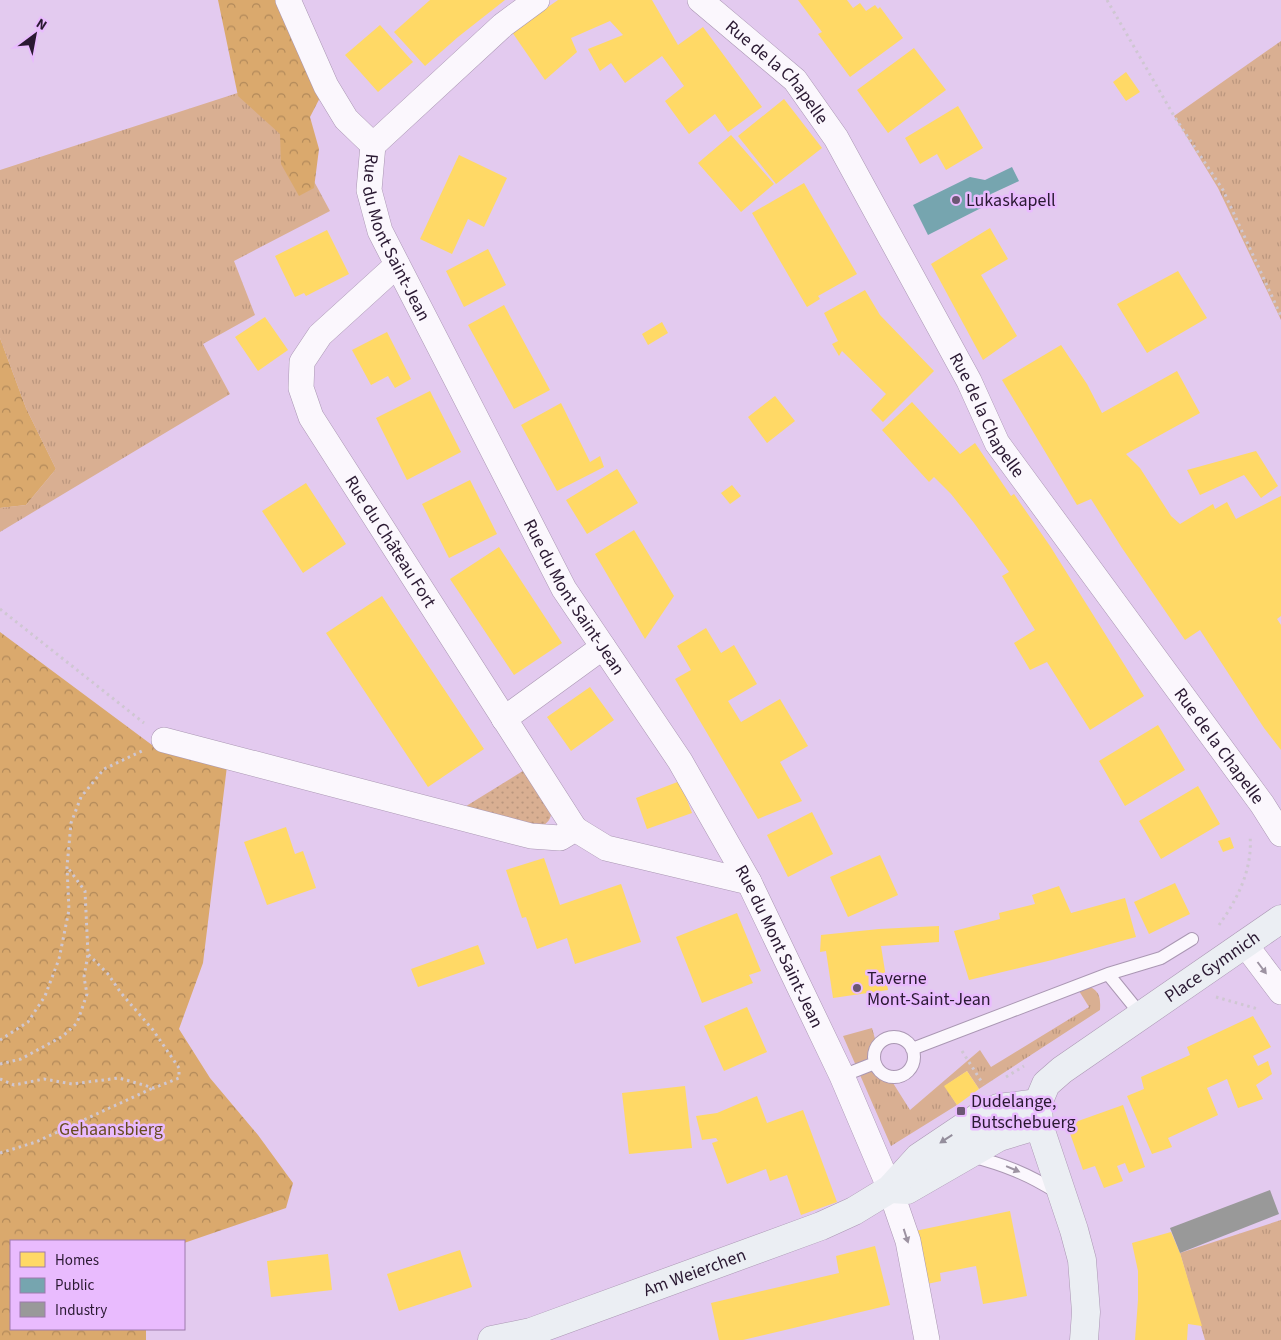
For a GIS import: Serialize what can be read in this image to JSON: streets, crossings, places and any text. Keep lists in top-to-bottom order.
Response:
{
  "streets": {
    "main road": ["Place Gymnich", "Am Weierchen"],
    "street": ["Rue de la Chapelle", "Rue du Mont Saint-Jean", "Rue du Château Fort"]
  },
  "crossings": [
    ["Rue du Mont Saint-Jean", "Rue du Château Fort"],
    ["Rue du Mont Saint-Jean", "Am Weierchen"]
  ],
  "parks": ["Gehaansbierg"],
  "places": {
    "other": ["Lukaskapell", "Taverne Mont-Saint-Jean"],
    "transit": ["Dudelange, Butschebuerg"]
  },
  "legend": ["Homes", "Public", "Industry"],
  "north": "top right"
}
